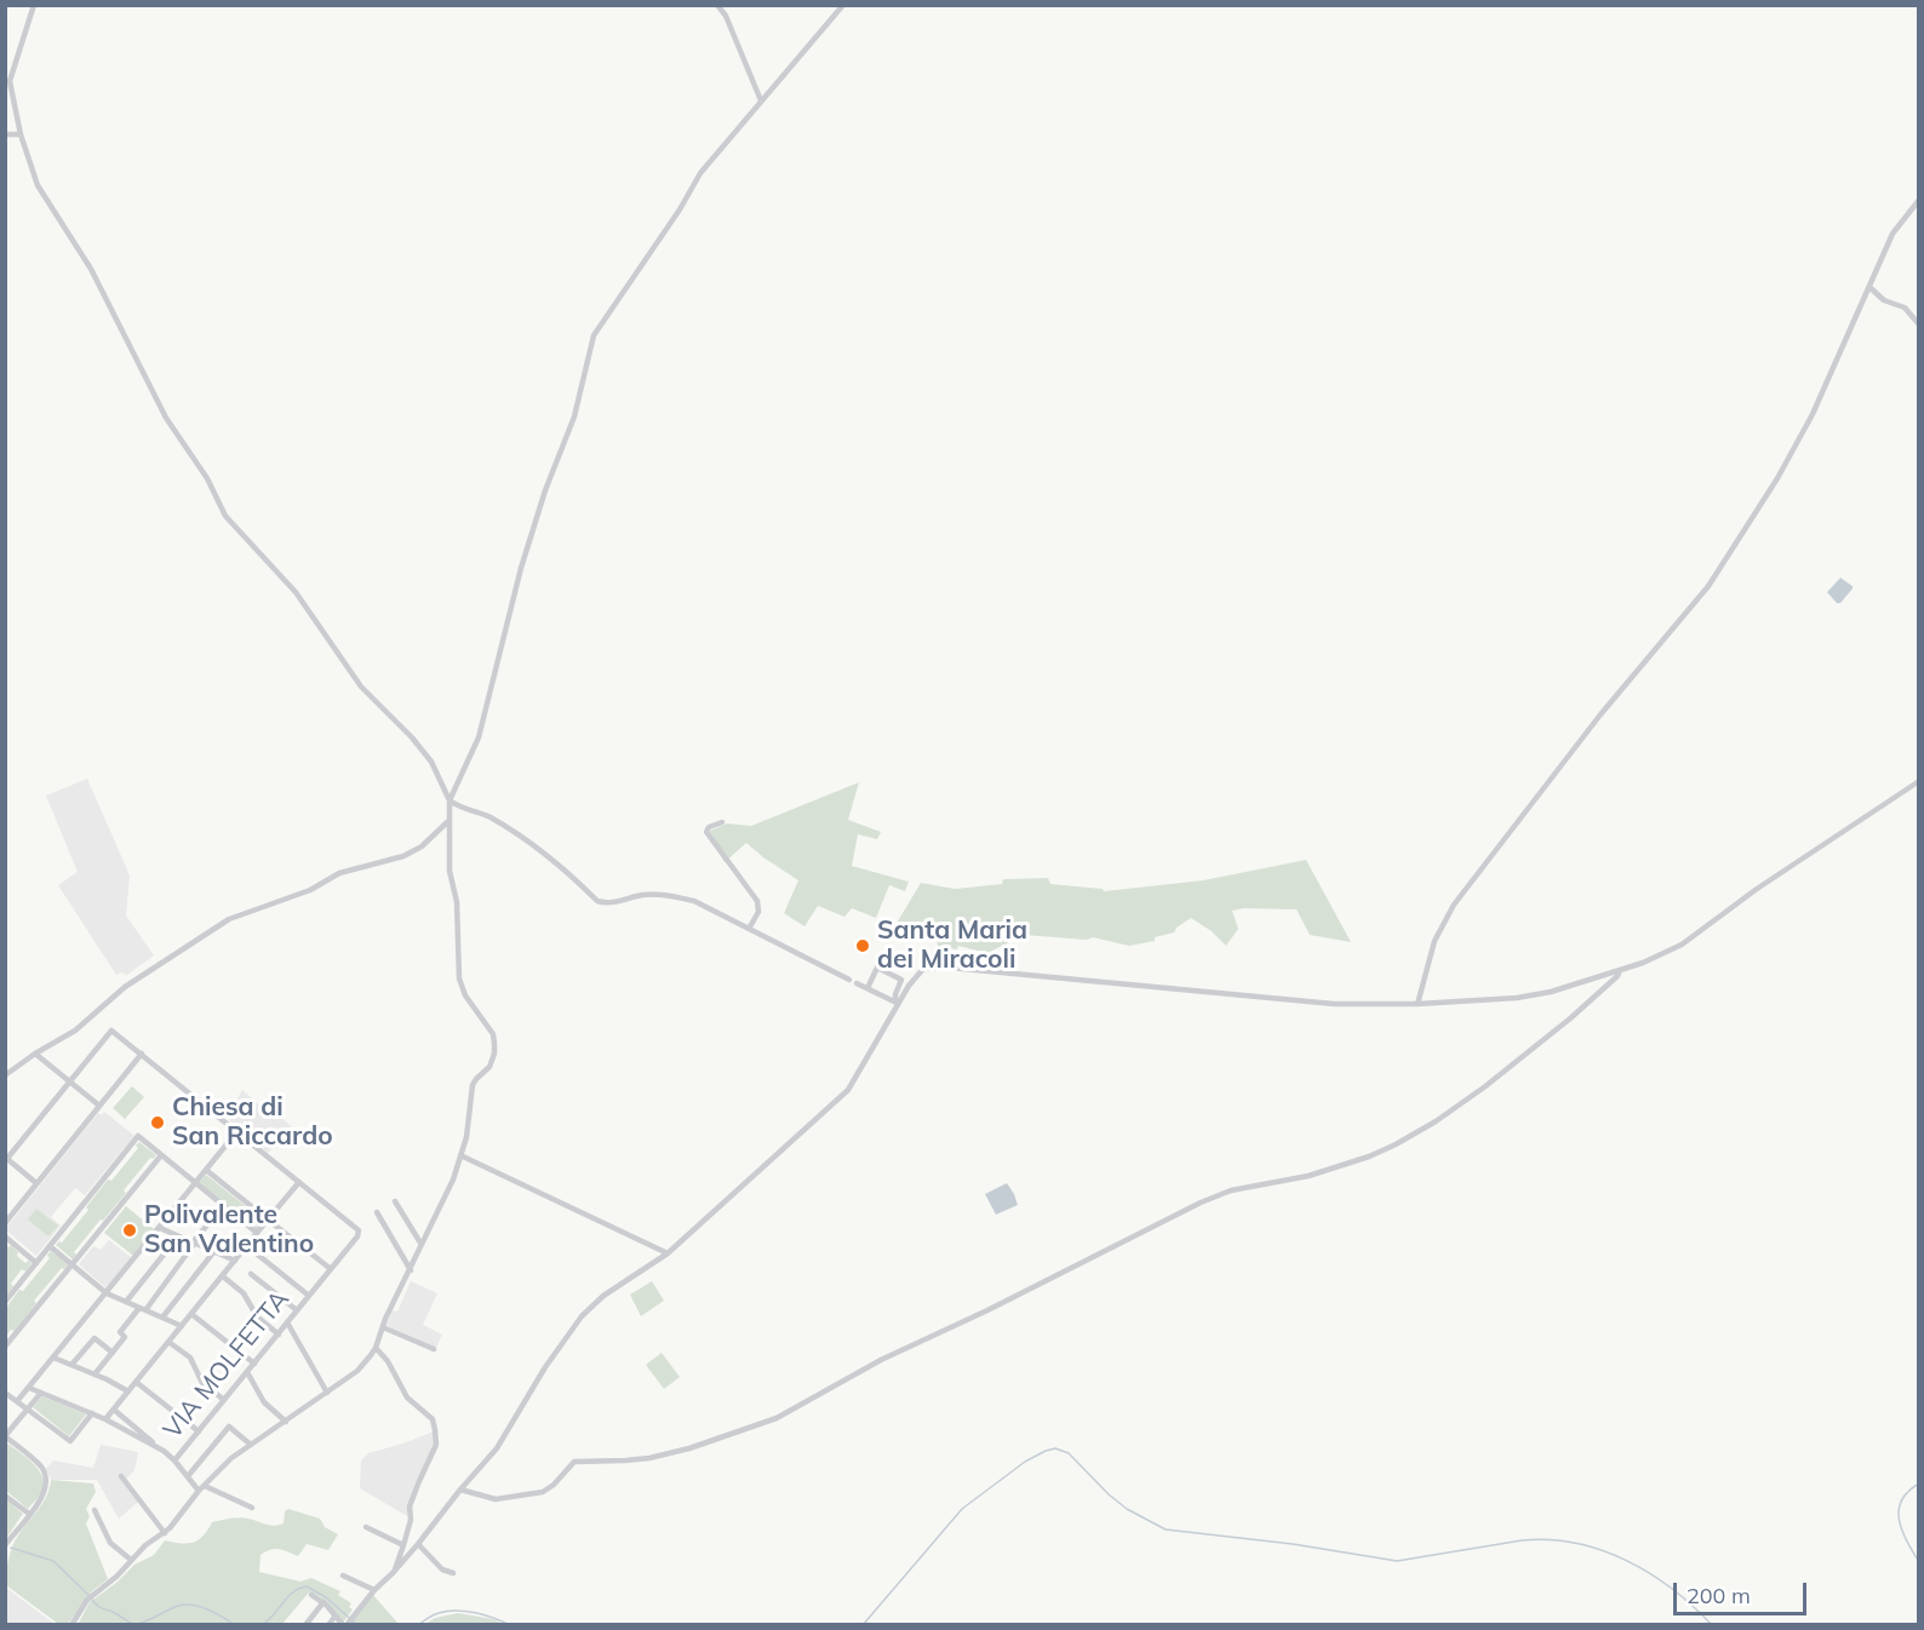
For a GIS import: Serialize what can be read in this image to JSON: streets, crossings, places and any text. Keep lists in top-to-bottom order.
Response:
{
  "streets": {
    "street": ["VIA MOLFETTA"]
  },
  "places": ["Santa Maria dei Miracoli", "Chiesa di San Riccardo", "Polivalente San Valentino"],
  "scale_bar": "200 m"
}
